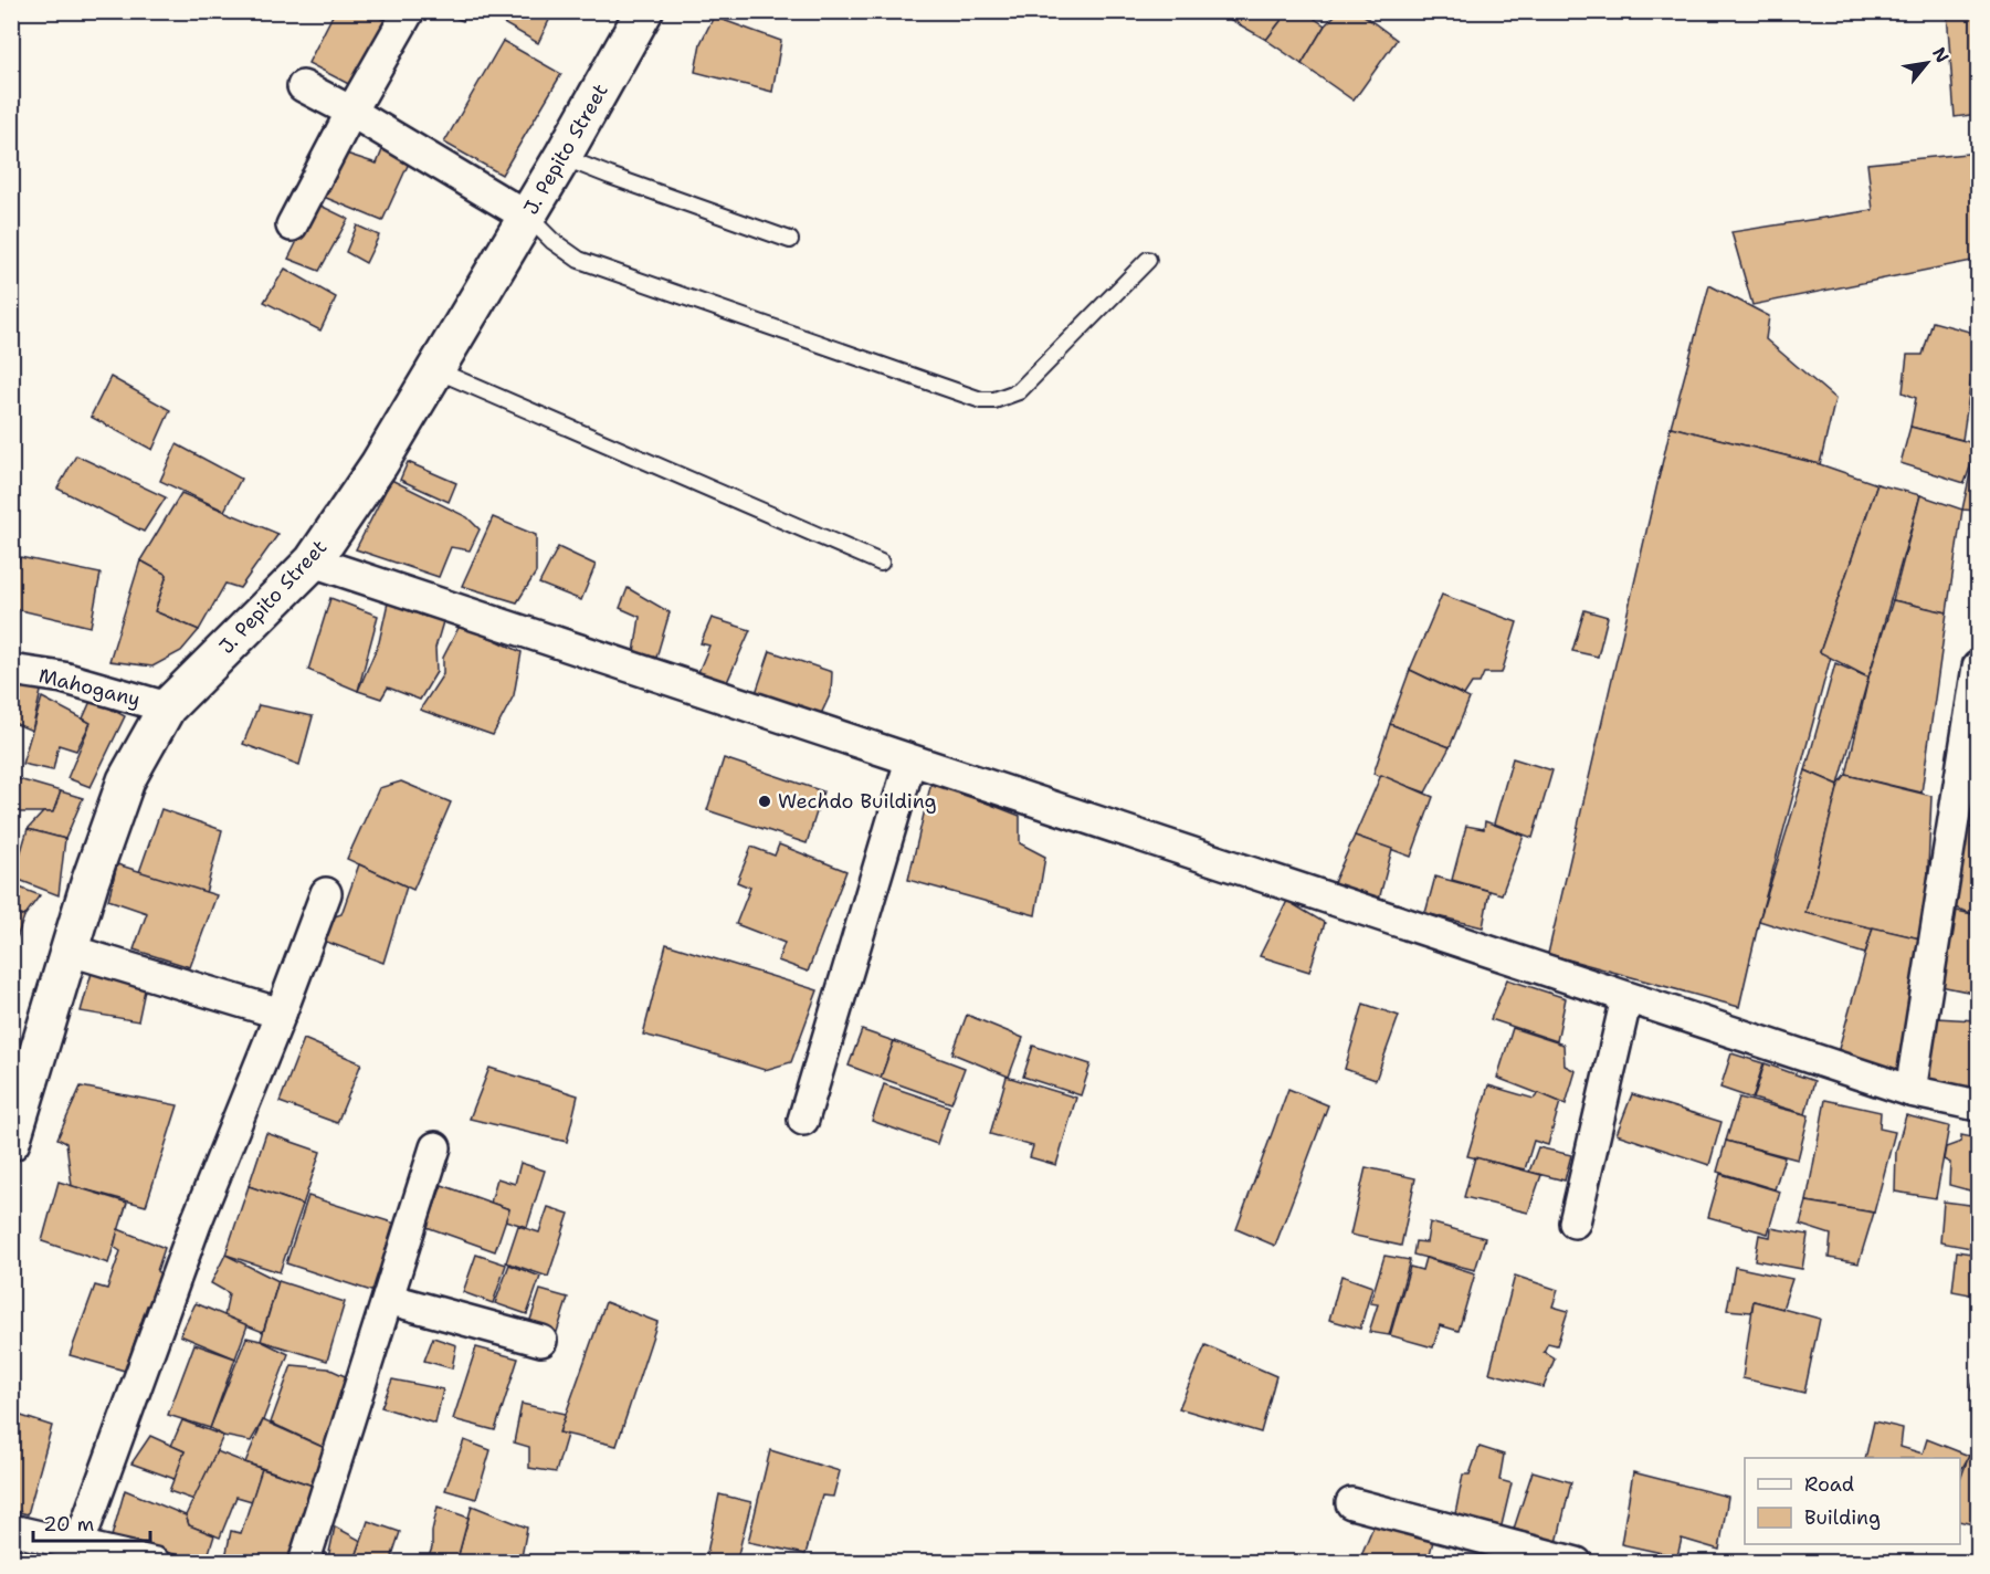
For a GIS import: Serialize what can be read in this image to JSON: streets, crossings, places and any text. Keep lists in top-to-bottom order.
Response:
{
  "streets": {
    "street": ["J. Pepito Street", "Mahogany"]
  },
  "crossings": [
    ["J. Pepito Street", "Mahogany"]
  ],
  "places": ["Wechdo Building"],
  "legend": ["Road", "Building"],
  "scale_bar": "20 m",
  "north": "top right"
}
